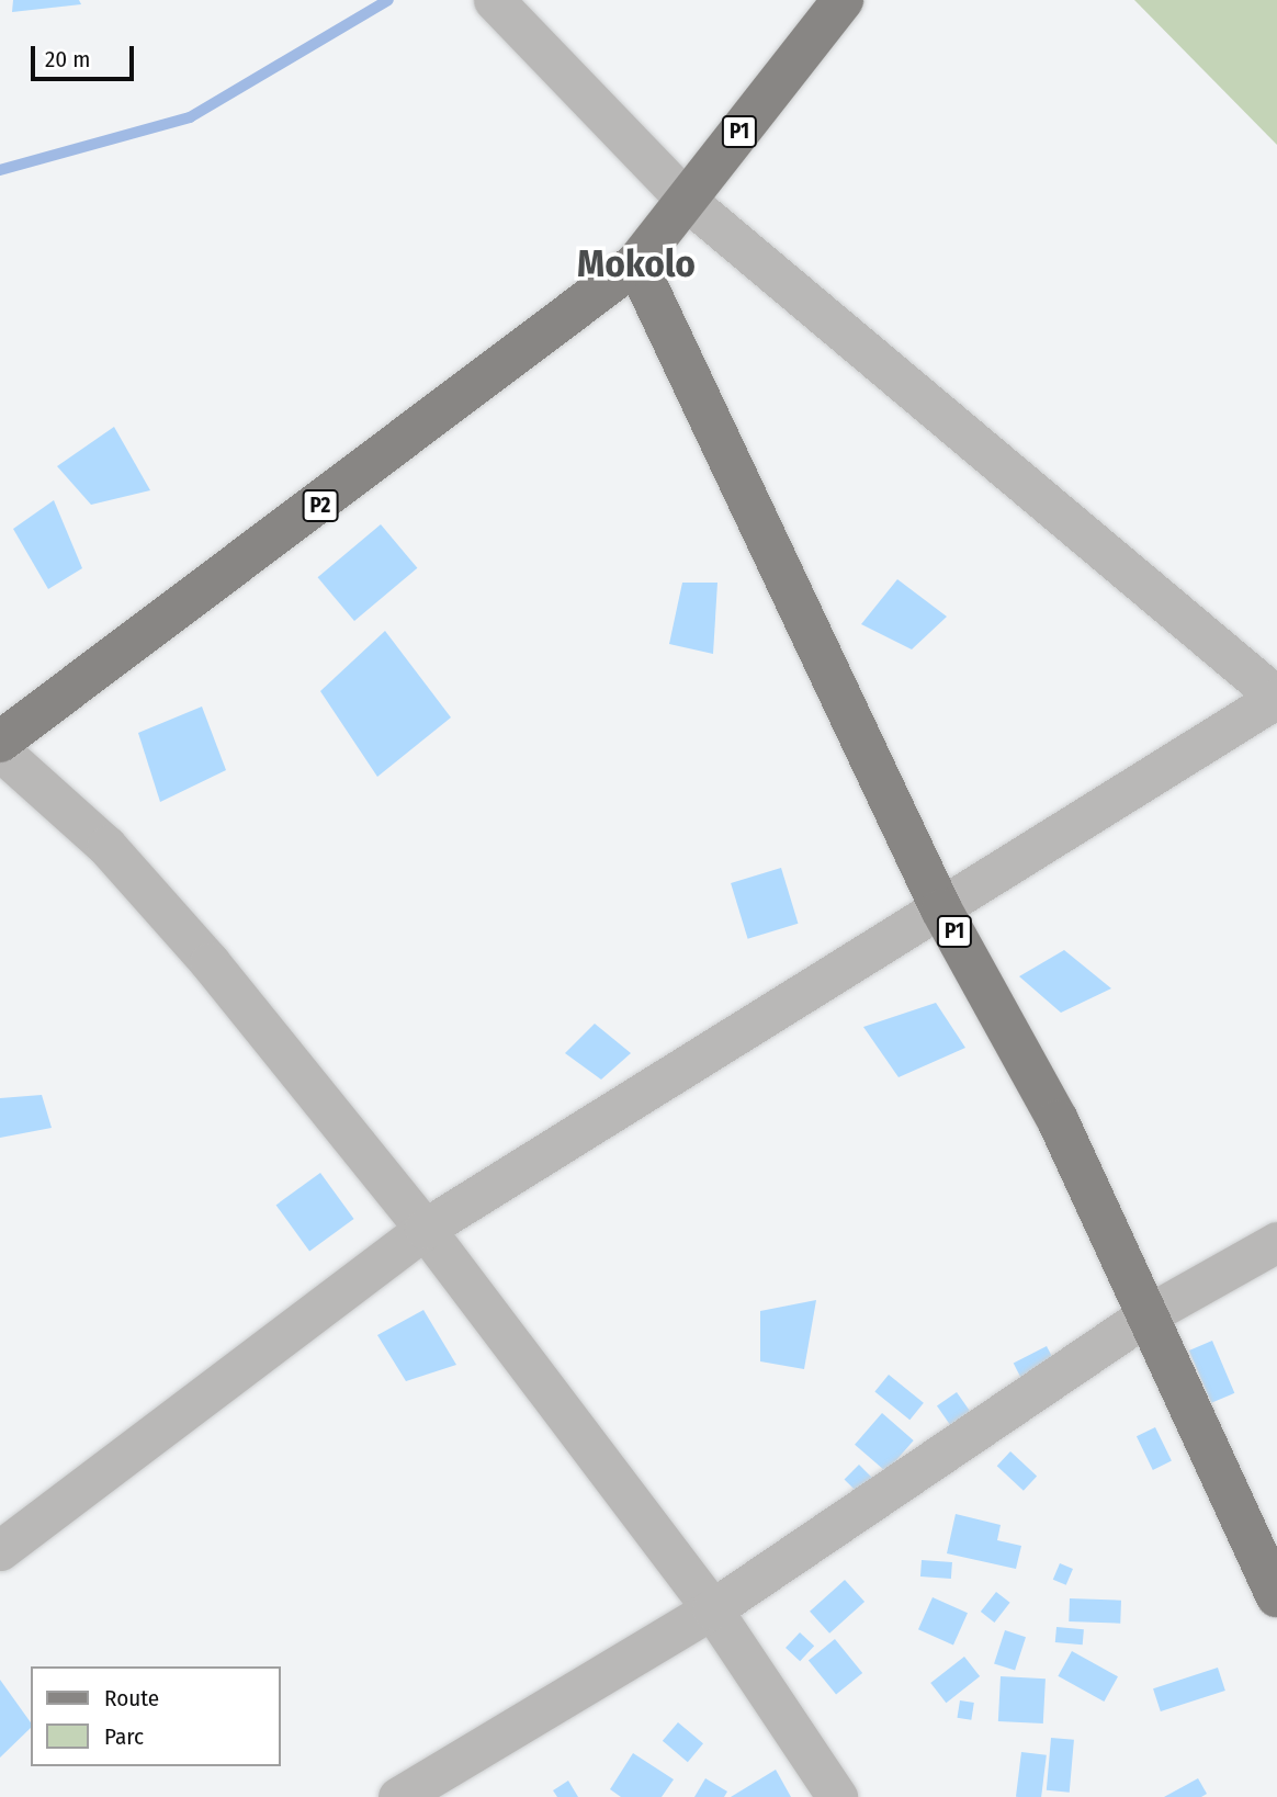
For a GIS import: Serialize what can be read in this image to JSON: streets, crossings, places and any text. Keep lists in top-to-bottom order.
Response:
{
  "streets": {
    "main road": ["P1", "P2"]
  },
  "crossings": [
    ["P1", "P2"]
  ],
  "districts": ["Mokolo"],
  "legend": ["Route", "Parc"],
  "scale_bar": "20 m"
}
